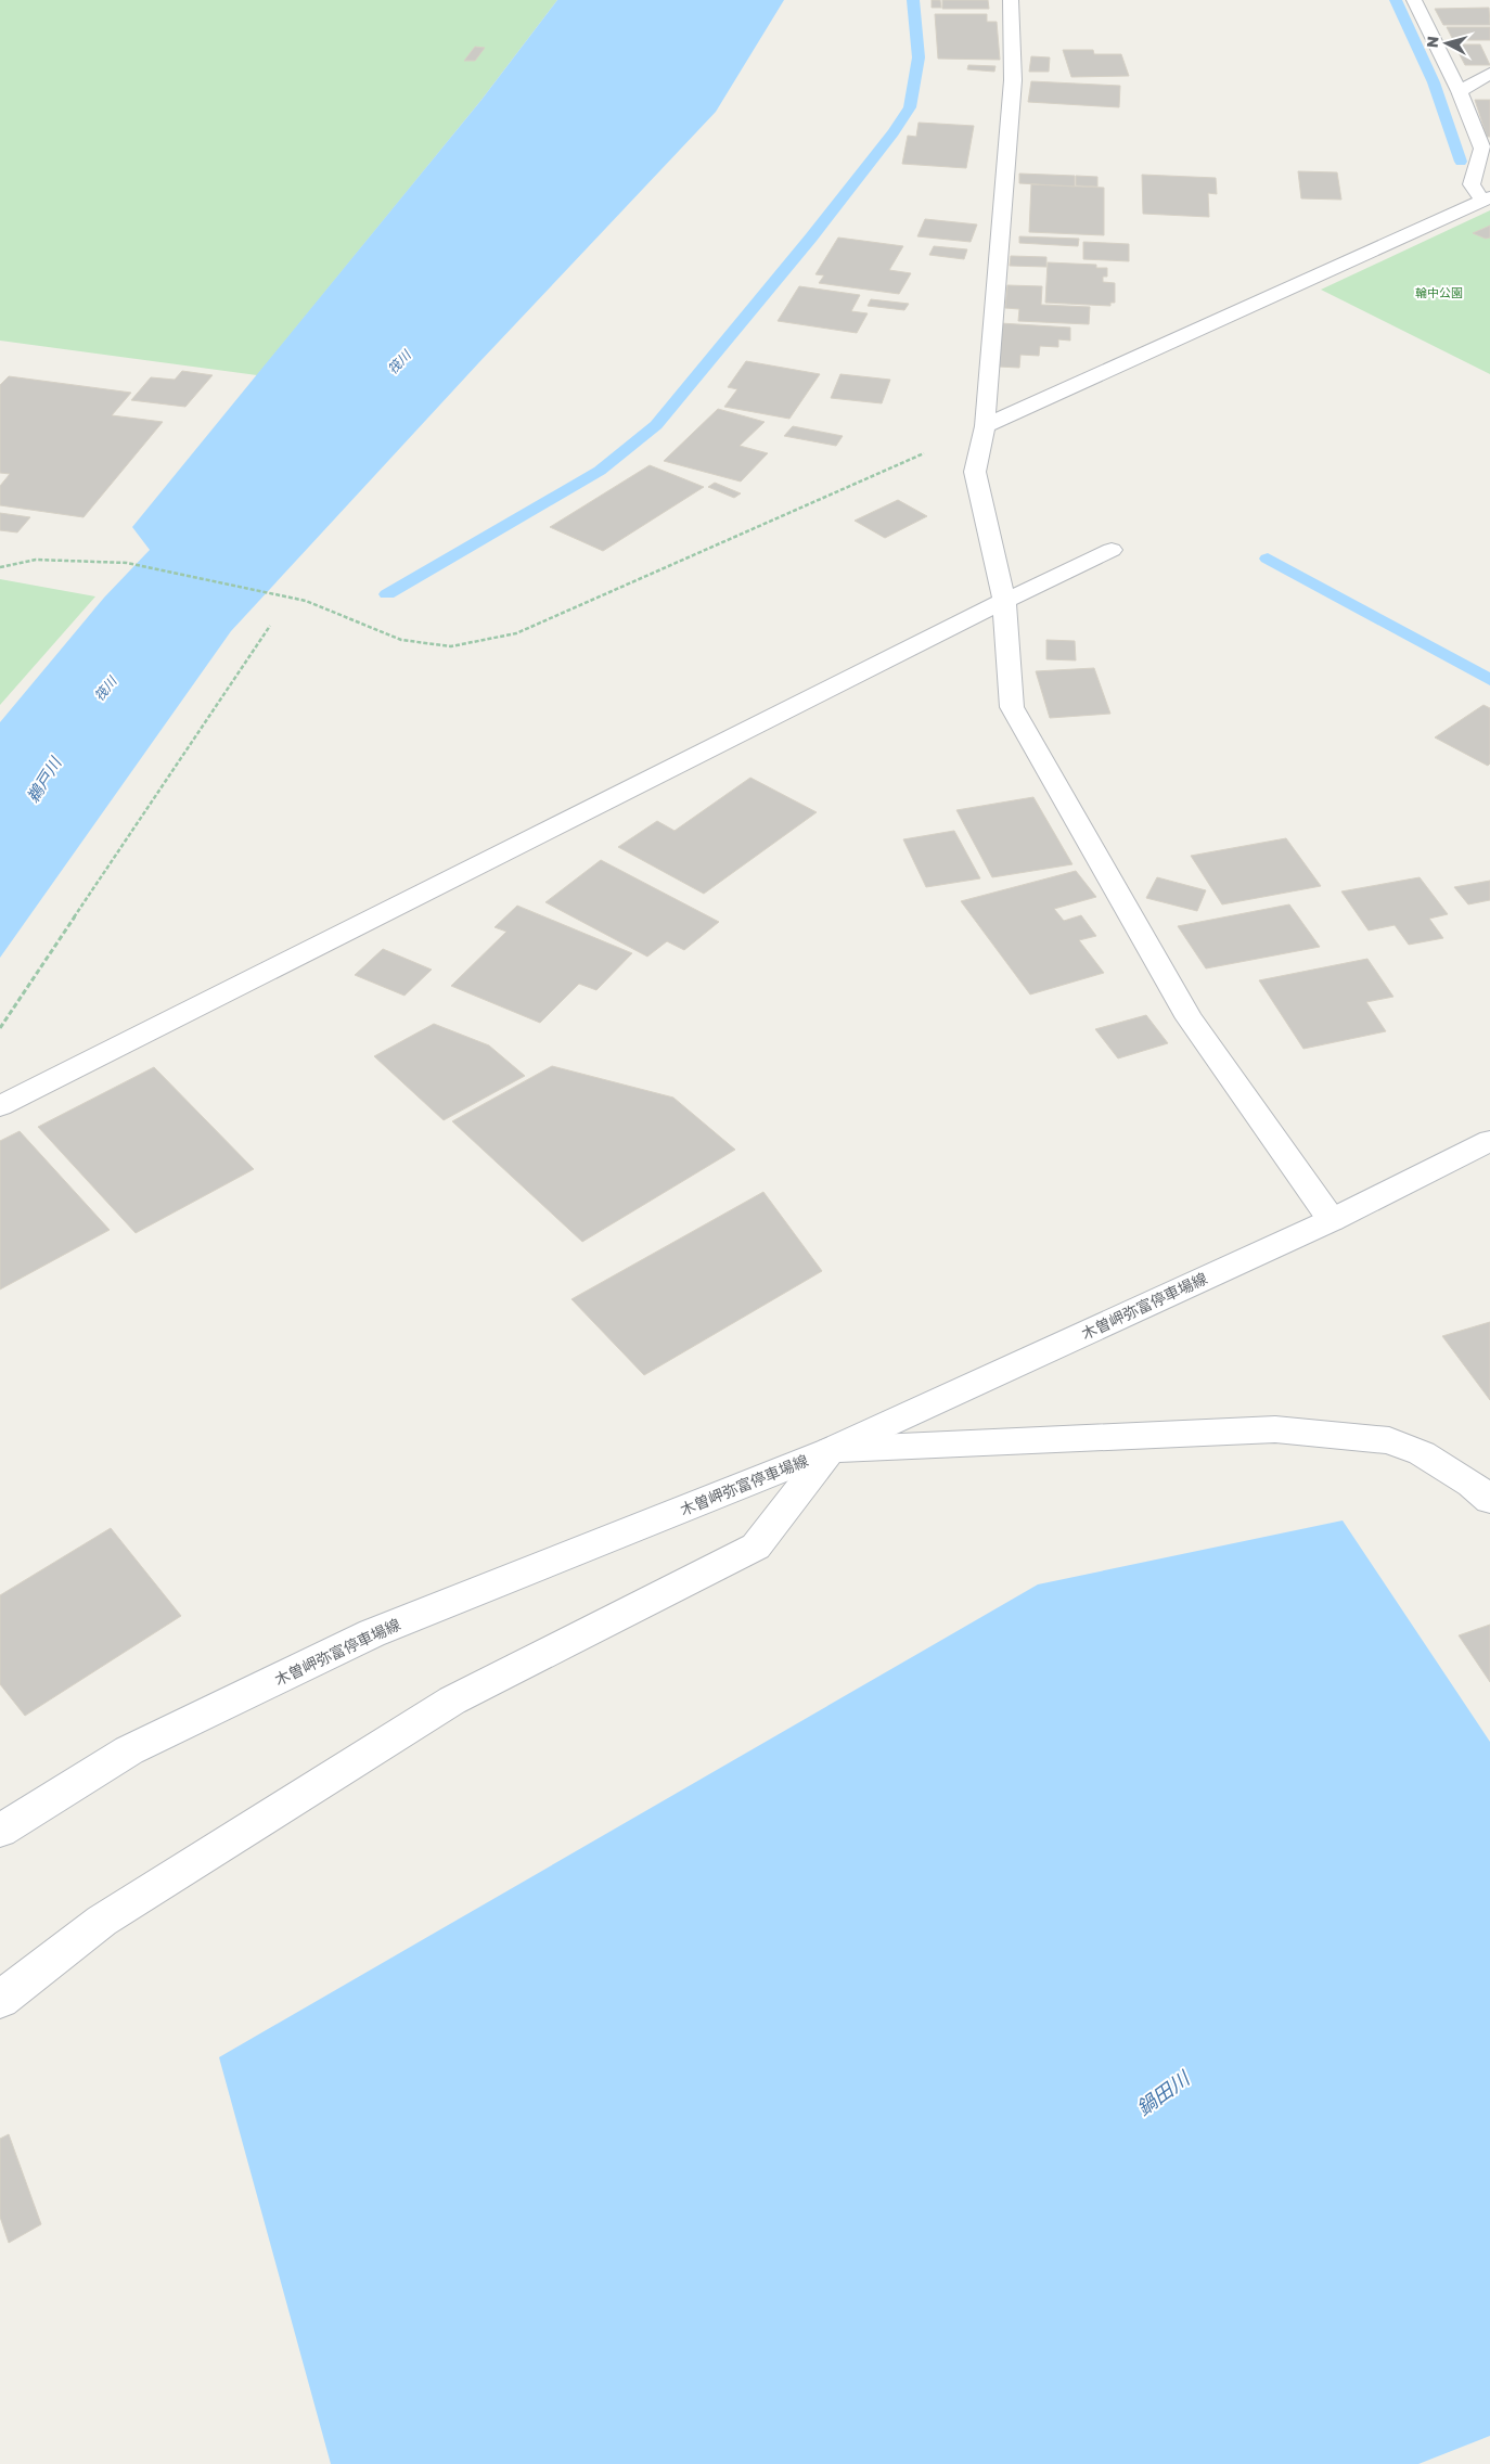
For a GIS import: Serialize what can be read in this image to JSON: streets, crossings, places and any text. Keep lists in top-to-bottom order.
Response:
{
  "streets": {
    "street": ["木曽岬弥富停車場線"]
  },
  "water": ["筏川", "鵜戸川", "鍋田川"],
  "parks": ["輪中公園"],
  "north": "left"
}
